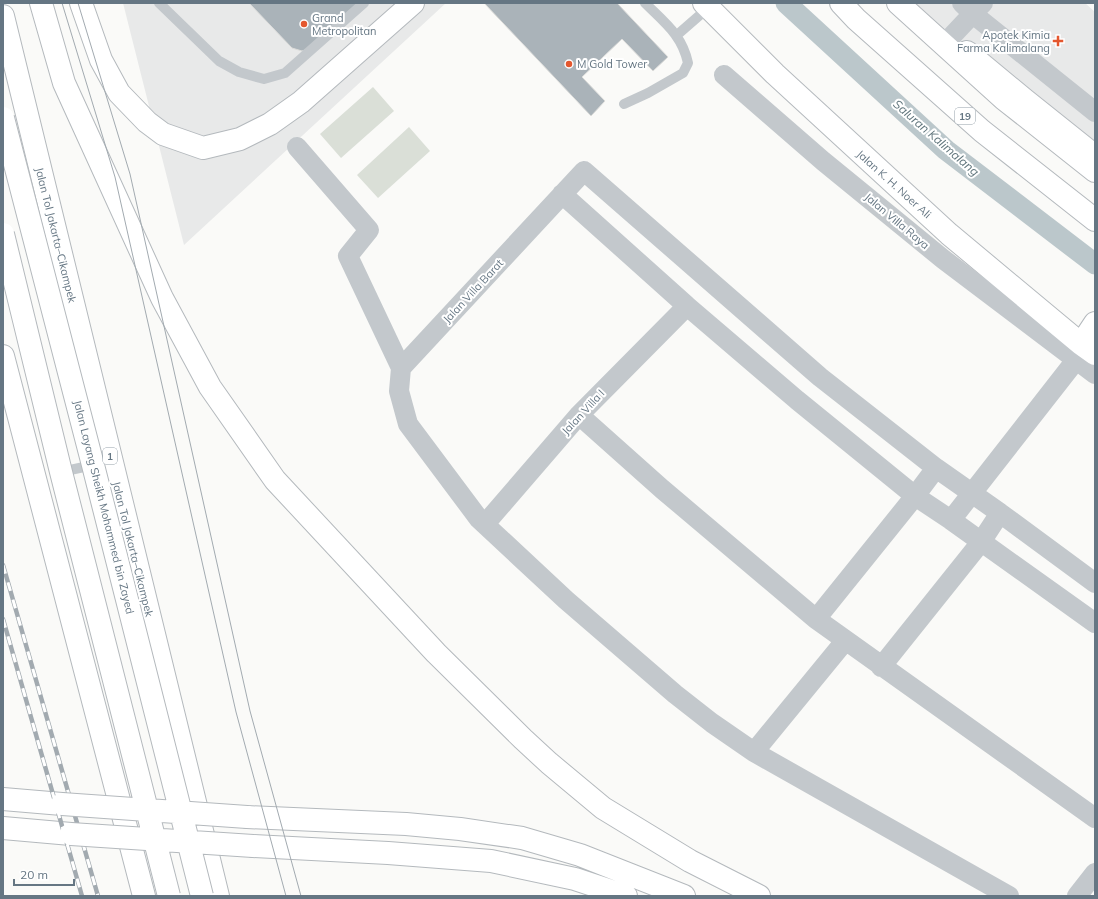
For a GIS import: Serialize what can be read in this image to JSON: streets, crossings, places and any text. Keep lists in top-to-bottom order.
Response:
{
  "streets": {
    "main road": [
      "19",
      "Jalan K. H. Noer Ali",
      "Jalan Tol Jakarta–Cikampek",
      "1",
      "Jalan Layang Sheikh Mohammed bin Zayed"
    ],
    "street": ["Jalan Villa Raya", "Jalan Villa Barat", "Jalan Villa I"]
  },
  "crossings": [
    ["Jalan K. H. Noer Ali", "Jalan Villa Raya"]
  ],
  "water": ["Saluran Kalimalang"],
  "places": {
    "other": ["Grand Metropolitan", "M Gold Tower"],
    "health": ["Apotek Kimia Farma Kalimalang"]
  },
  "scale_bar": "20 m"
}
